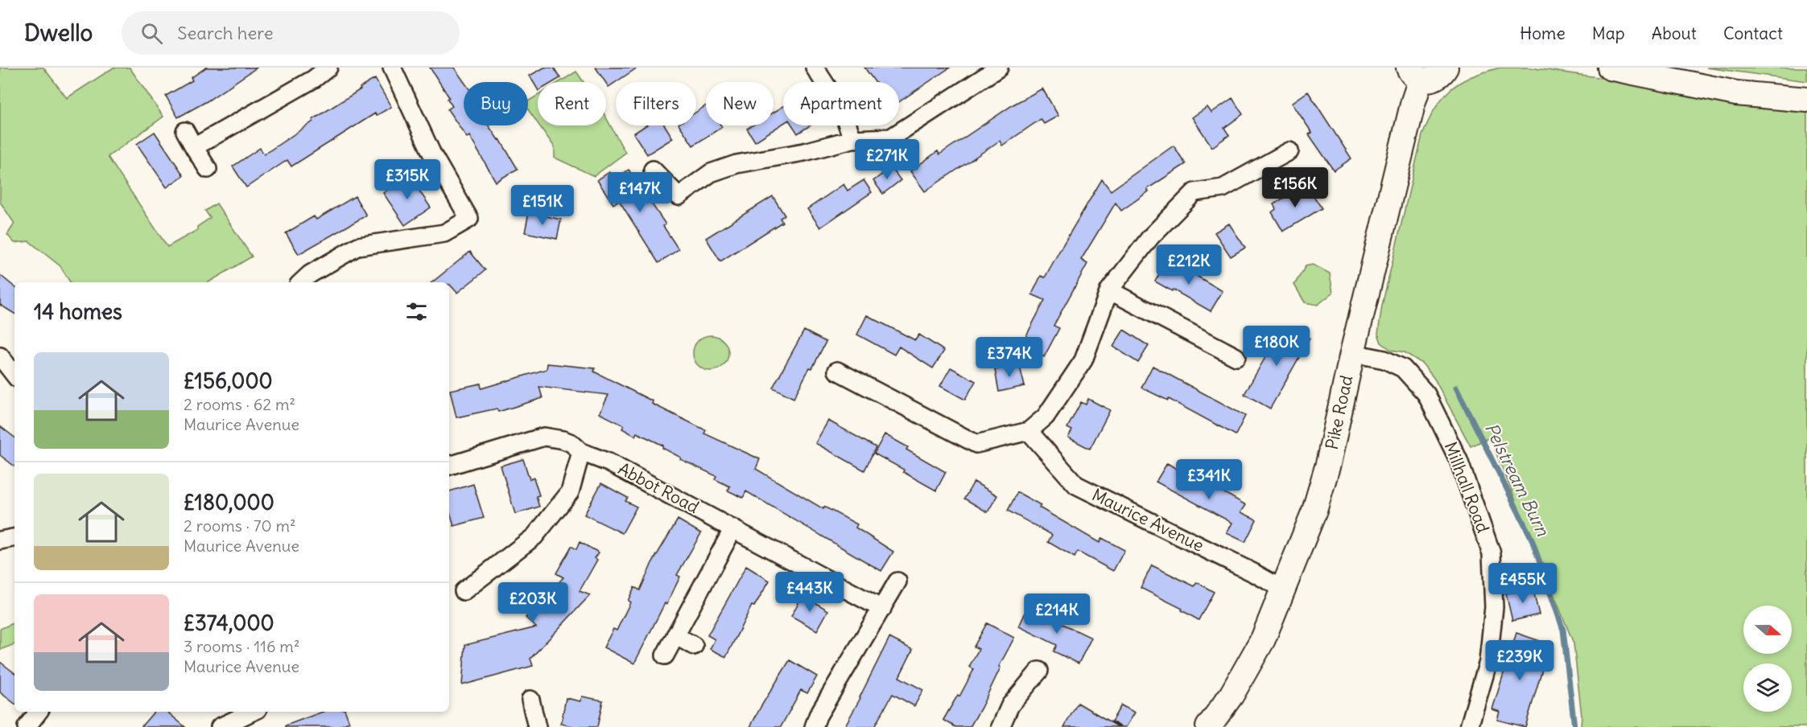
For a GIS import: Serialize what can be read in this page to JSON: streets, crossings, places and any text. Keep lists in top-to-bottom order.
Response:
{
  "streets": {
    "street": [
      "Pike Road",
      "Millhall Road",
      "Abbot Road",
      "Maurice Avenue"
    ]
  },
  "crossings": [
    ["Pike Road", "Millhall Road"],
    ["Pike Road", "Maurice Avenue"]
  ],
  "water": ["Pelstream Burn"],
  "north": "right",
  "page": {
    "header": "Dwello",
    "search": "Search here",
    "nav": [
      "Home",
      "Map",
      "About",
      "Contact"
    ],
    "chip": [
      "Buy",
      "Rent",
      "Filters",
      "New",
      "Apartment"
    ],
    "price": [
      "£271K",
      "£315K",
      "£156K",
      "£147K",
      "£151K",
      "£212K",
      "£180K",
      "£374K",
      "£341K",
      "£455K",
      "£443K",
      "£203K",
      "£214K",
      "£239K"
    ],
    "heading": "14 homes",
    "list": [
      {
        "name": "£156,000",
        "note": "2 rooms · 62 m² · Maurice Avenue"
      },
      {
        "name": "£180,000",
        "note": "2 rooms · 70 m² · Maurice Avenue"
      },
      {
        "name": "£374,000",
        "note": "3 rooms · 116 m² · Maurice Avenue"
      }
    ]
  }
}
